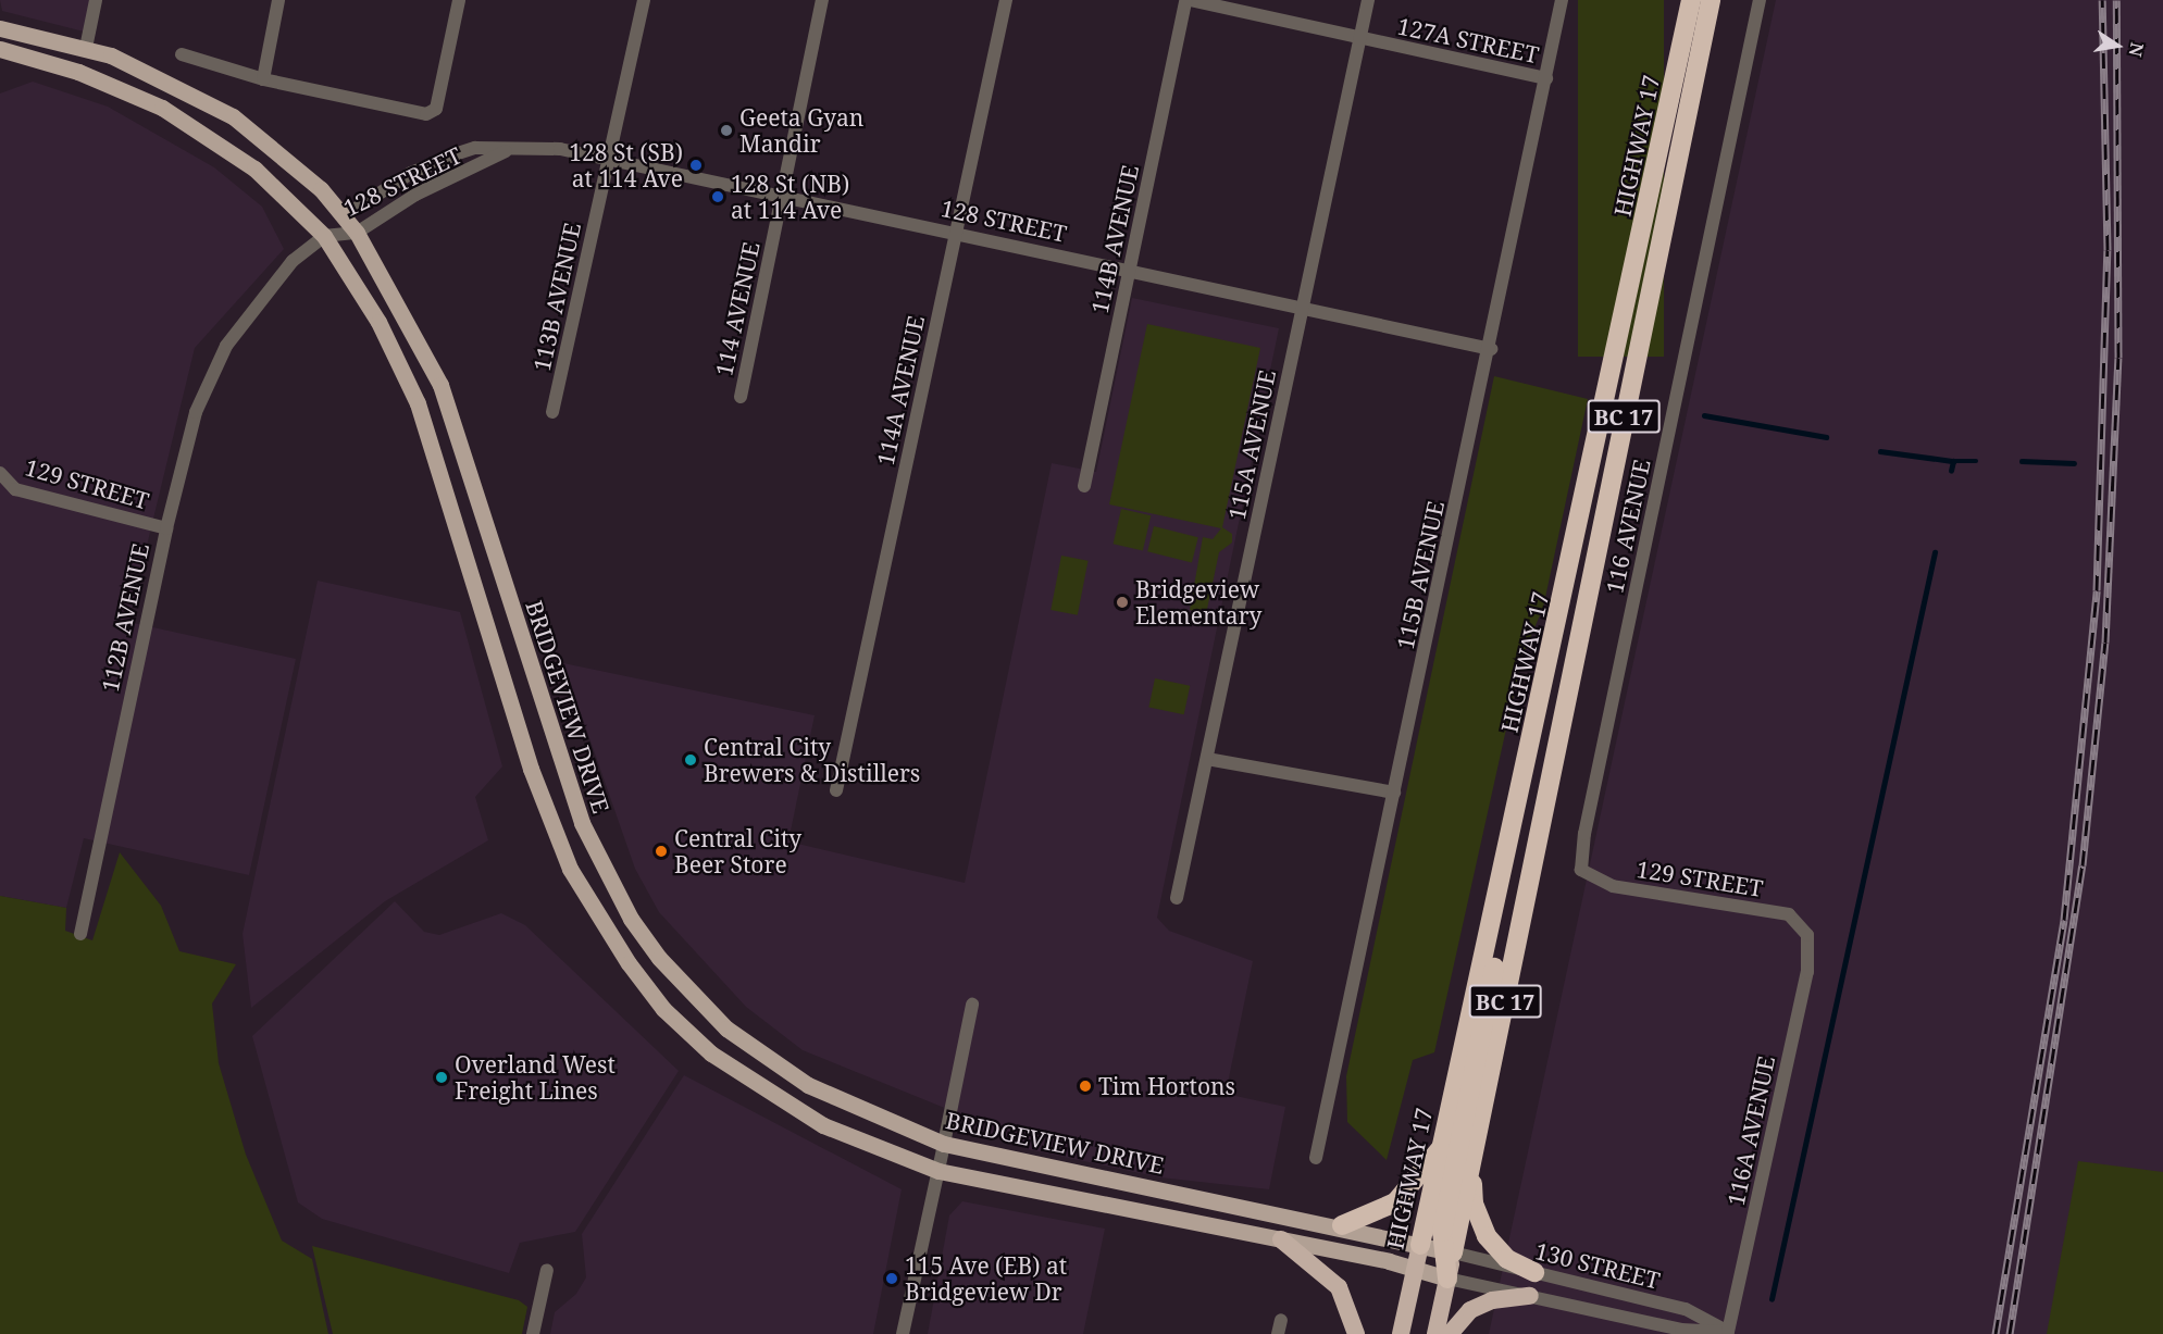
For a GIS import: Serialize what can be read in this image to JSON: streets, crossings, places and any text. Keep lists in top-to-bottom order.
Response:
{
  "streets": {
    "highway": ["HIGHWAY 17", "BC 17"],
    "main road": ["BRIDGEVIEW DRIVE"],
    "street": [
      "127A STREET",
      "128 STREET",
      "114B AVENUE",
      "113B AVENUE",
      "114 AVENUE",
      "114A AVENUE",
      "115A AVENUE",
      "129 STREET",
      "116 AVENUE",
      "115B AVENUE",
      "112B AVENUE",
      "116A AVENUE",
      "130 STREET"
    ]
  },
  "crossings": [
    ["127A STREET", "114B AVENUE"],
    ["127A STREET", "115A AVENUE"],
    ["127A STREET", "115B AVENUE"],
    ["HIGHWAY 17", "BRIDGEVIEW DRIVE"],
    ["HIGHWAY 17", "130 STREET"],
    ["128 STREET", "114B AVENUE"],
    ["128 STREET", "113B AVENUE"],
    ["128 STREET", "114 AVENUE"],
    ["128 STREET", "114A AVENUE"],
    ["128 STREET", "115A AVENUE"],
    ["128 STREET", "115B AVENUE"],
    ["128 STREET", "112B AVENUE"],
    ["128 STREET", "BRIDGEVIEW DRIVE"],
    ["129 STREET", "116 AVENUE"],
    ["129 STREET", "112B AVENUE"],
    ["129 STREET", "116A AVENUE"],
    ["BRIDGEVIEW DRIVE", "130 STREET"],
    ["116A AVENUE", "130 STREET"]
  ],
  "places": [
    "Geeta Gyan Mandir",
    "128 St (SB) at 114 Ave",
    "128 St (NB) at 114 Ave",
    "Bridgeview Elementary",
    "Central City Brewers & Distillers",
    "Central City Beer Store",
    "Overland West Freight Lines",
    "Tim Hortons",
    "115 Ave (EB) at Bridgeview Dr"
  ],
  "north": "right"
}
